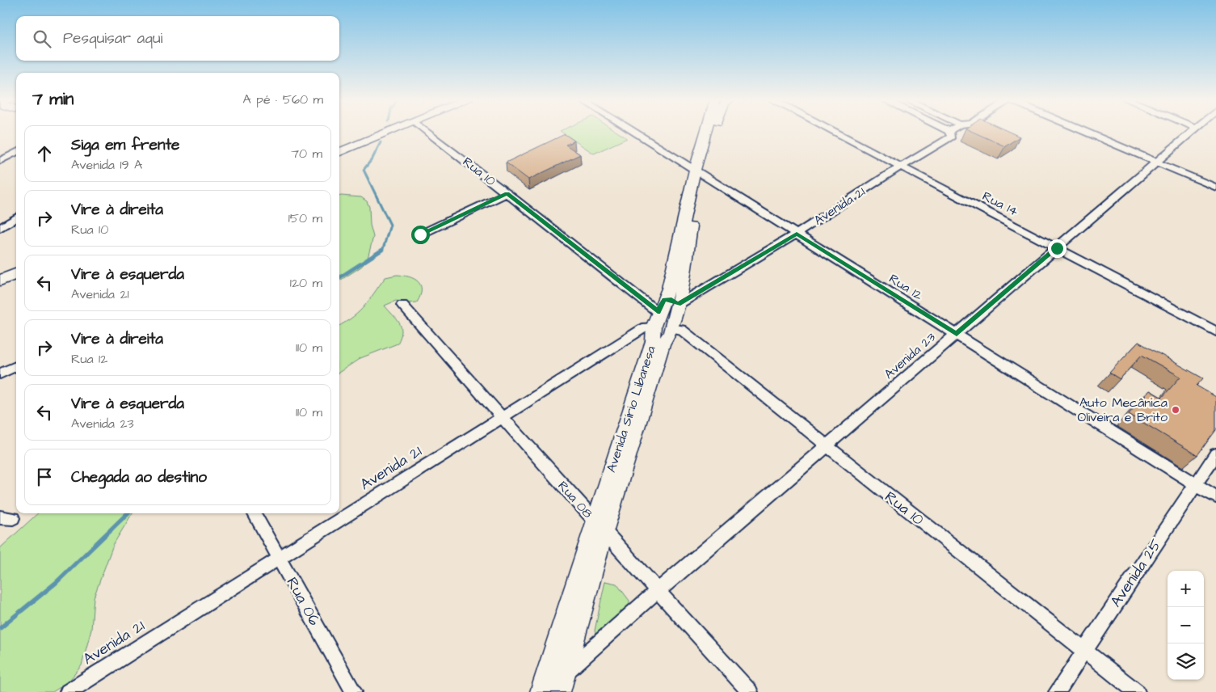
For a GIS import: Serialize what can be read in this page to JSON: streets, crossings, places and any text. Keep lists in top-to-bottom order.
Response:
{
  "streets": {
    "street": [
      "Rua 10",
      "Rua 14",
      "Avenida 21",
      "Rua 12",
      "Avenida 23",
      "Avenida Sírio Libanesa",
      "Rua 08",
      "Avenida 25",
      "Rua 06"
    ]
  },
  "crossings": [
    ["Rua 10", "Avenida 21"],
    ["Rua 10", "Avenida 23"],
    ["Rua 10", "Avenida Sírio Libanesa"],
    ["Rua 10", "Avenida 25"],
    ["Rua 14", "Avenida 21"],
    ["Rua 14", "Avenida 23"],
    ["Avenida 21", "Rua 12"],
    ["Avenida 21", "Avenida Sírio Libanesa"],
    ["Avenida 21", "Rua 08"],
    ["Avenida 21", "Rua 06"],
    ["Rua 12", "Avenida 23"],
    ["Rua 12", "Avenida Sírio Libanesa"],
    ["Rua 12", "Avenida 25"],
    ["Avenida 23", "Avenida Sírio Libanesa"],
    ["Avenida 23", "Rua 08"],
    ["Avenida Sírio Libanesa", "Rua 08"]
  ],
  "places": ["Auto Mecânica Oliveira e Brito"],
  "page": {
    "search": "Pesquisar aqui",
    "heading": ["7 min", "A pé · 560 m"],
    "list": [
      ["Siga em frente", "Avenida 19 A", "70 m"],
      ["Vire à direita", "Rua 10", "150 m"],
      ["Vire à esquerda", "Avenida 21", "120 m"],
      ["Vire à direita", "Rua 12", "110 m"],
      ["Vire à esquerda", "Avenida 23", "110 m"],
      "Chegada ao destino"
    ],
    "map_buttons": ["+", "−"]
  }
}
